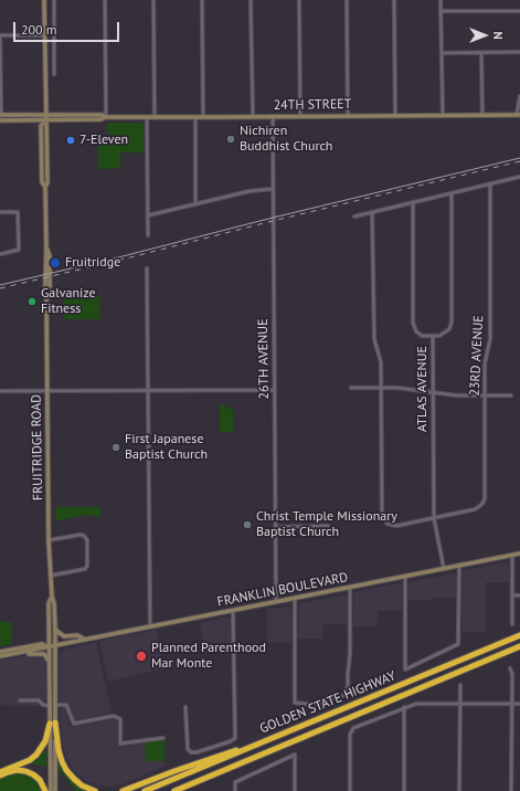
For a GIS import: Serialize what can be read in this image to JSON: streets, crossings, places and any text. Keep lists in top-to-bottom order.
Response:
{
  "streets": {
    "highway": ["GOLDEN STATE HIGHWAY"],
    "main road": ["24TH STREET", "FRUITRIDGE ROAD", "FRANKLIN BOULEVARD"],
    "street": ["23RD AVENUE", "26TH AVENUE", "ATLAS AVENUE"]
  },
  "crossings": [
    ["24TH STREET", "26TH AVENUE"],
    ["24TH STREET", "FRUITRIDGE ROAD"],
    ["23RD AVENUE", "ATLAS AVENUE"],
    ["26TH AVENUE", "FRANKLIN BOULEVARD"],
    ["ATLAS AVENUE", "FRANKLIN BOULEVARD"],
    ["FRUITRIDGE ROAD", "FRANKLIN BOULEVARD"]
  ],
  "places": [
    "Nichiren Buddhist Church",
    "7-Eleven",
    "Fruitridge",
    "Galvanize Fitness",
    "First Japanese Baptist Church",
    "Christ Temple Missionary Baptist Church",
    "Planned Parenthood Mar Monte"
  ],
  "scale_bar": "200 m",
  "north": "right"
}
